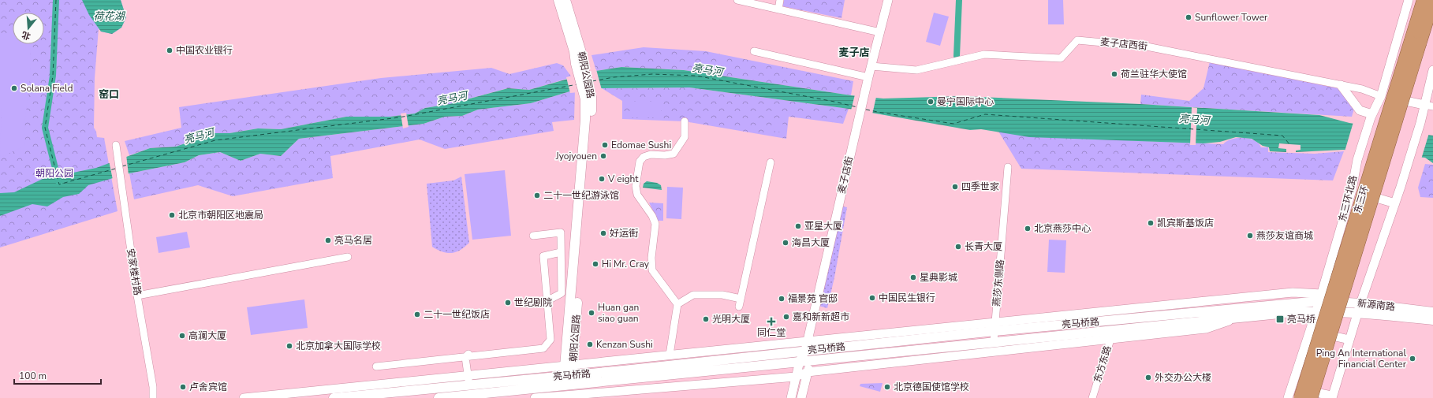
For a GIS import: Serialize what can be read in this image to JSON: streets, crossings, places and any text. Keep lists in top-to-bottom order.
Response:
{
  "streets": {
    "highway": ["东三环"],
    "main road": ["朝阳公园路", "新源南路", "亮马桥路"],
    "street": [
      "麦子店西街",
      "麦子店街",
      "东三环北路",
      "安家楼村路",
      "燕莎东侧路",
      "东方东路"
    ]
  },
  "crossings": [
    ["麦子店西街", "麦子店街"],
    ["麦子店西街", "东三环北路"],
    ["朝阳公园路", "亮马桥路"],
    ["麦子店街", "亮马桥路"],
    ["东三环北路", "新源南路"],
    ["东三环北路", "亮马桥路"],
    ["燕莎东侧路", "亮马桥路"],
    ["新源南路", "亮马桥路"],
    ["亮马桥路", "东方东路"]
  ],
  "districts": ["麦子店", "窑口"],
  "water": ["荷花湖", "亮马河"],
  "parks": ["朝阳公园"],
  "places": {
    "other": [
      "Sunflower Tower",
      "中国农业银行",
      "荷兰驻华大使馆",
      "Solana Field",
      "曼宁国际中心",
      "Edomae Sushi",
      "Jyojyouen",
      "V eight",
      "四季世家",
      "二十一世纪游泳馆",
      "北京市朝阳区地震局",
      "凯宾斯基饭店",
      "亚星大厦",
      "北京燕莎中心",
      "好运街",
      "燕莎友谊商城",
      "亮马名居",
      "海昌大厦",
      "长青大厦",
      "Hi Mr. Cray",
      "星典影城",
      "中国民生银行",
      "福景苑 官邸",
      "世纪剧院",
      "Huan gan siao guan",
      "二十一世纪饭店",
      "嘉和新新超市",
      "光明大厦",
      "高澜大厦",
      "Kenzan Sushi",
      "北京加拿大国际学校",
      "Ping An International Financial Center",
      "外交办公大楼",
      "卢舍宾馆",
      "北京德国使馆学校"
    ],
    "transit": ["亮马桥"],
    "health": ["同仁堂"]
  },
  "scale_bar": "100 m",
  "north": "bottom"
}
